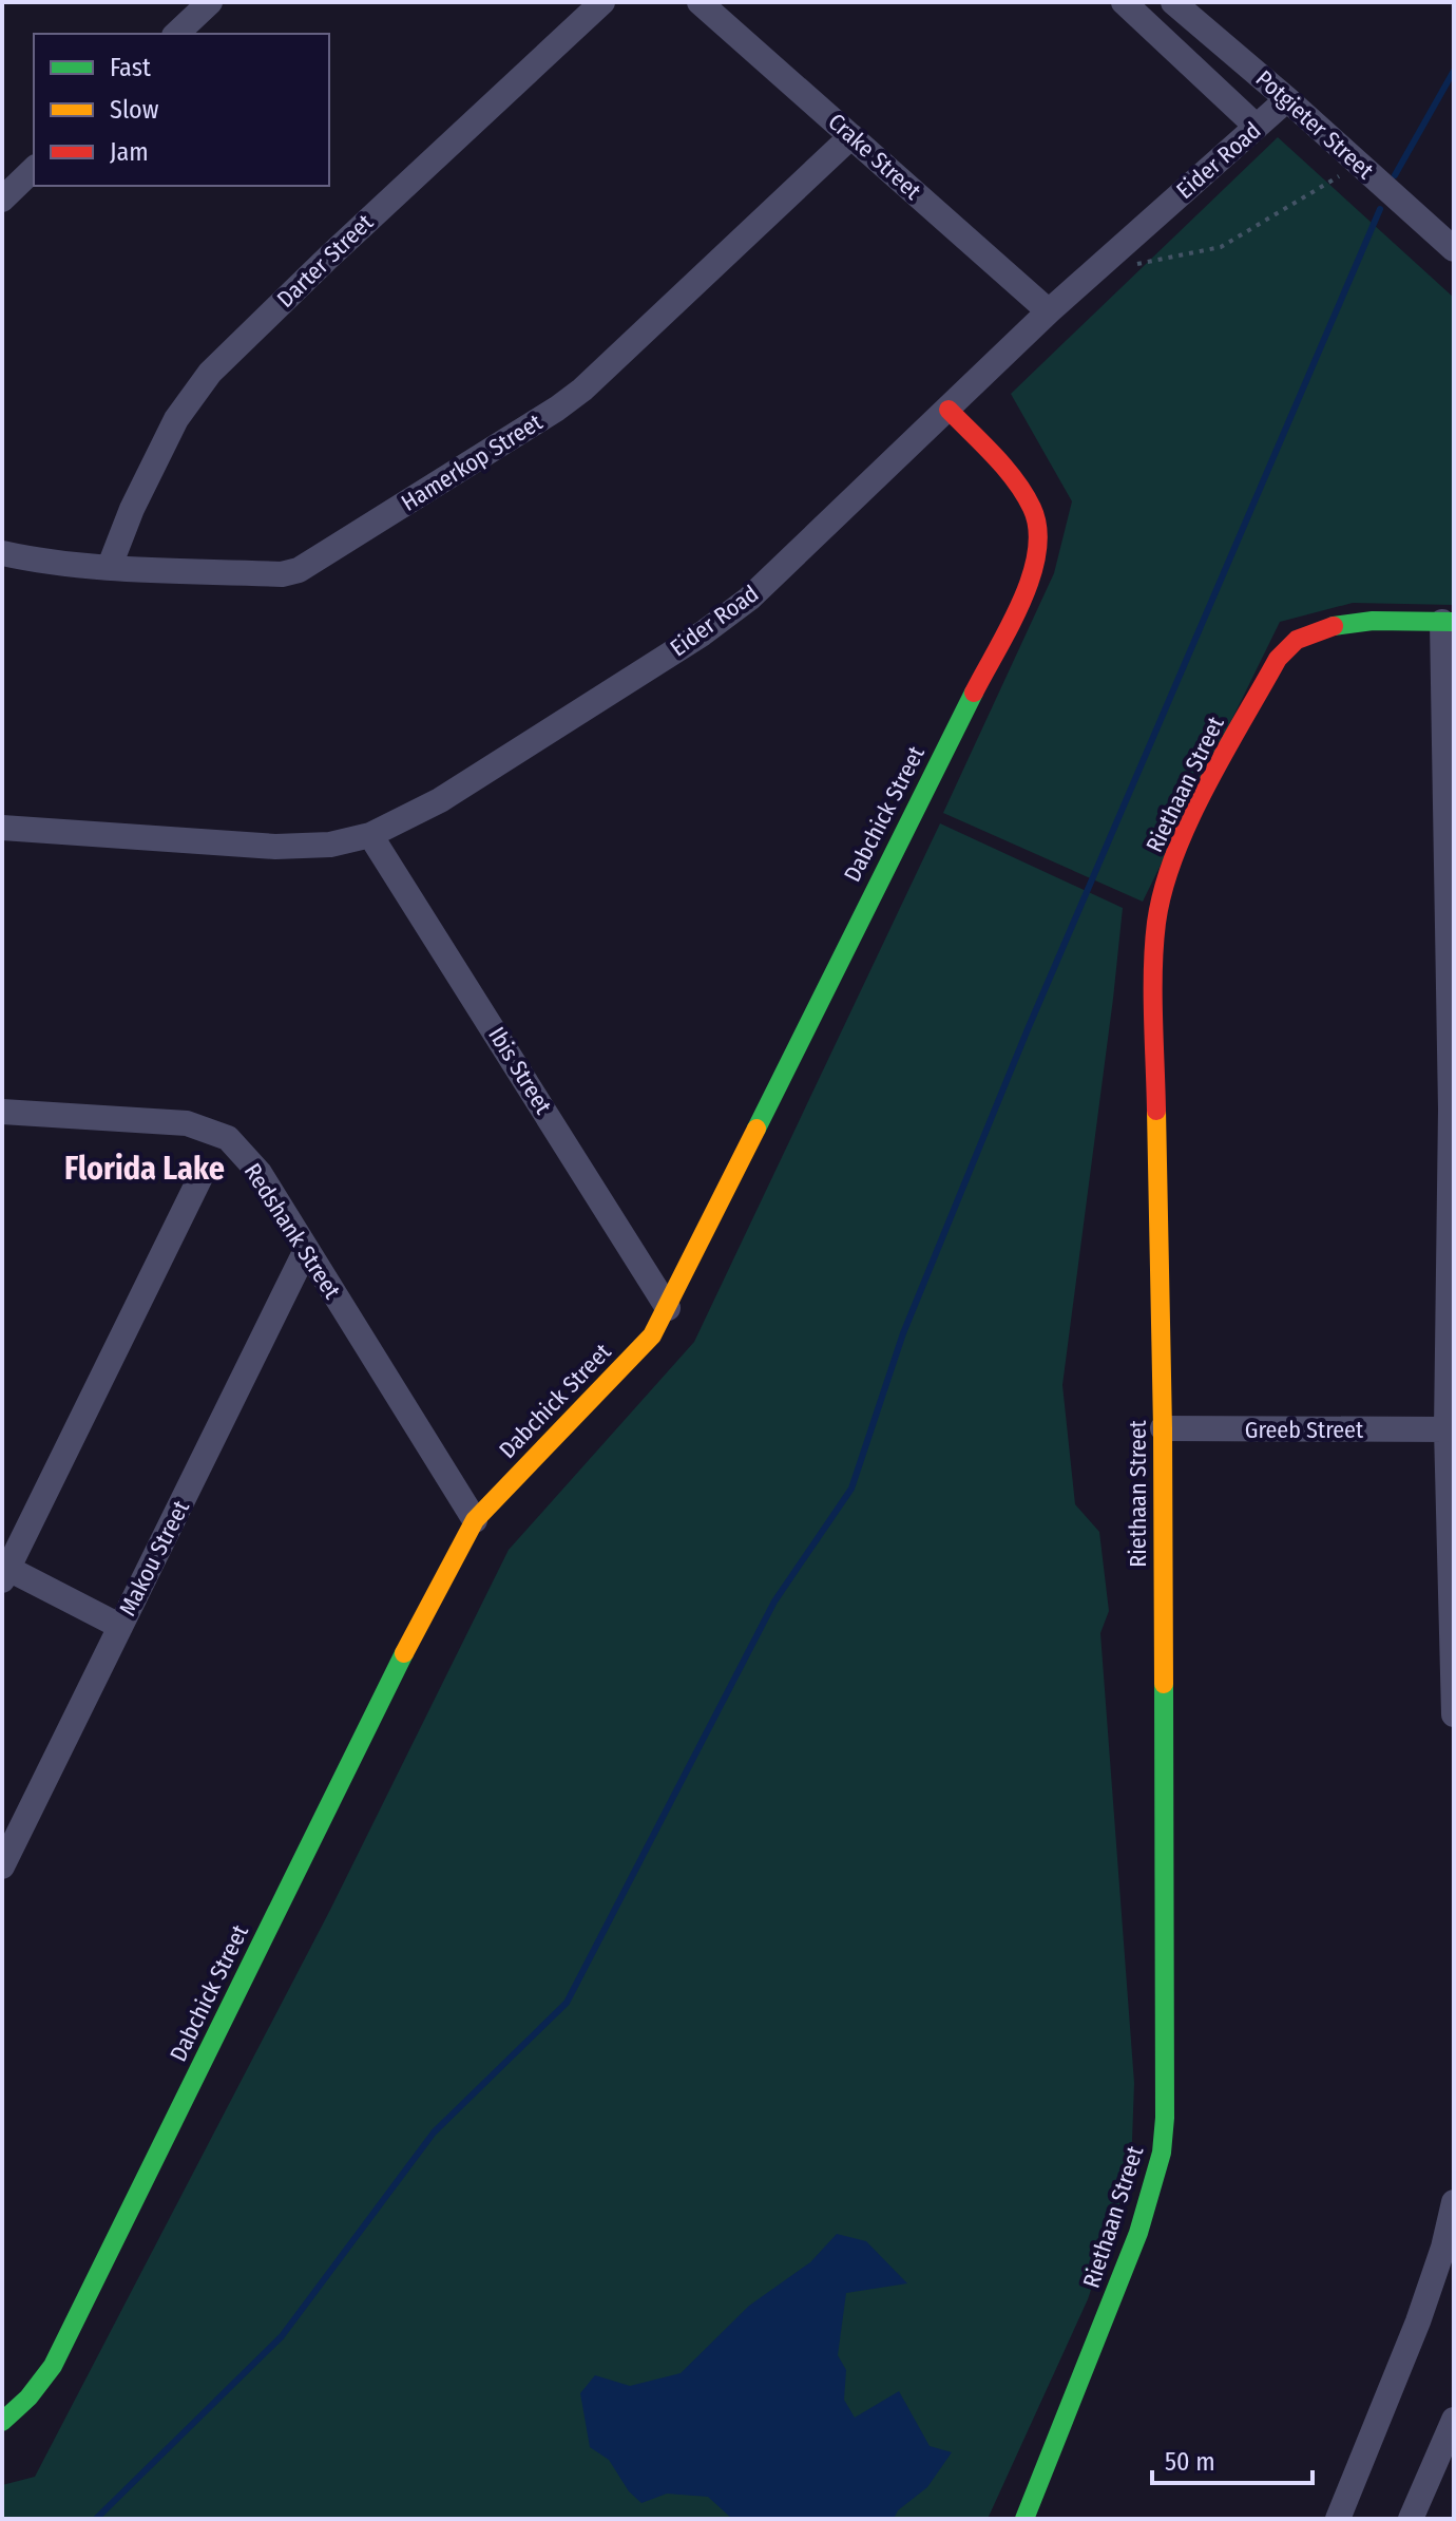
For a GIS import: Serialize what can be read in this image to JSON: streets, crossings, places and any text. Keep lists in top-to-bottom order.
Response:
{
  "streets": {
    "street": [
      "Potgieter Street",
      "Crake Street",
      "Eider Road",
      "Darter Street",
      "Hamerkop Street",
      "Riethaan Street",
      "Dabchick Street",
      "Ibis Street",
      "Redshank Street",
      "Greeb Street",
      "Makou Street"
    ]
  },
  "crossings": [
    ["Potgieter Street", "Eider Road"],
    ["Crake Street", "Eider Road"],
    ["Crake Street", "Hamerkop Street"],
    ["Eider Road", "Dabchick Street"],
    ["Eider Road", "Ibis Street"],
    ["Darter Street", "Hamerkop Street"],
    ["Riethaan Street", "Greeb Street"],
    ["Dabchick Street", "Ibis Street"],
    ["Dabchick Street", "Redshank Street"],
    ["Redshank Street", "Makou Street"]
  ],
  "districts": ["Florida Lake"],
  "legend": ["Fast", "Slow", "Jam"],
  "scale_bar": "50 m"
}
